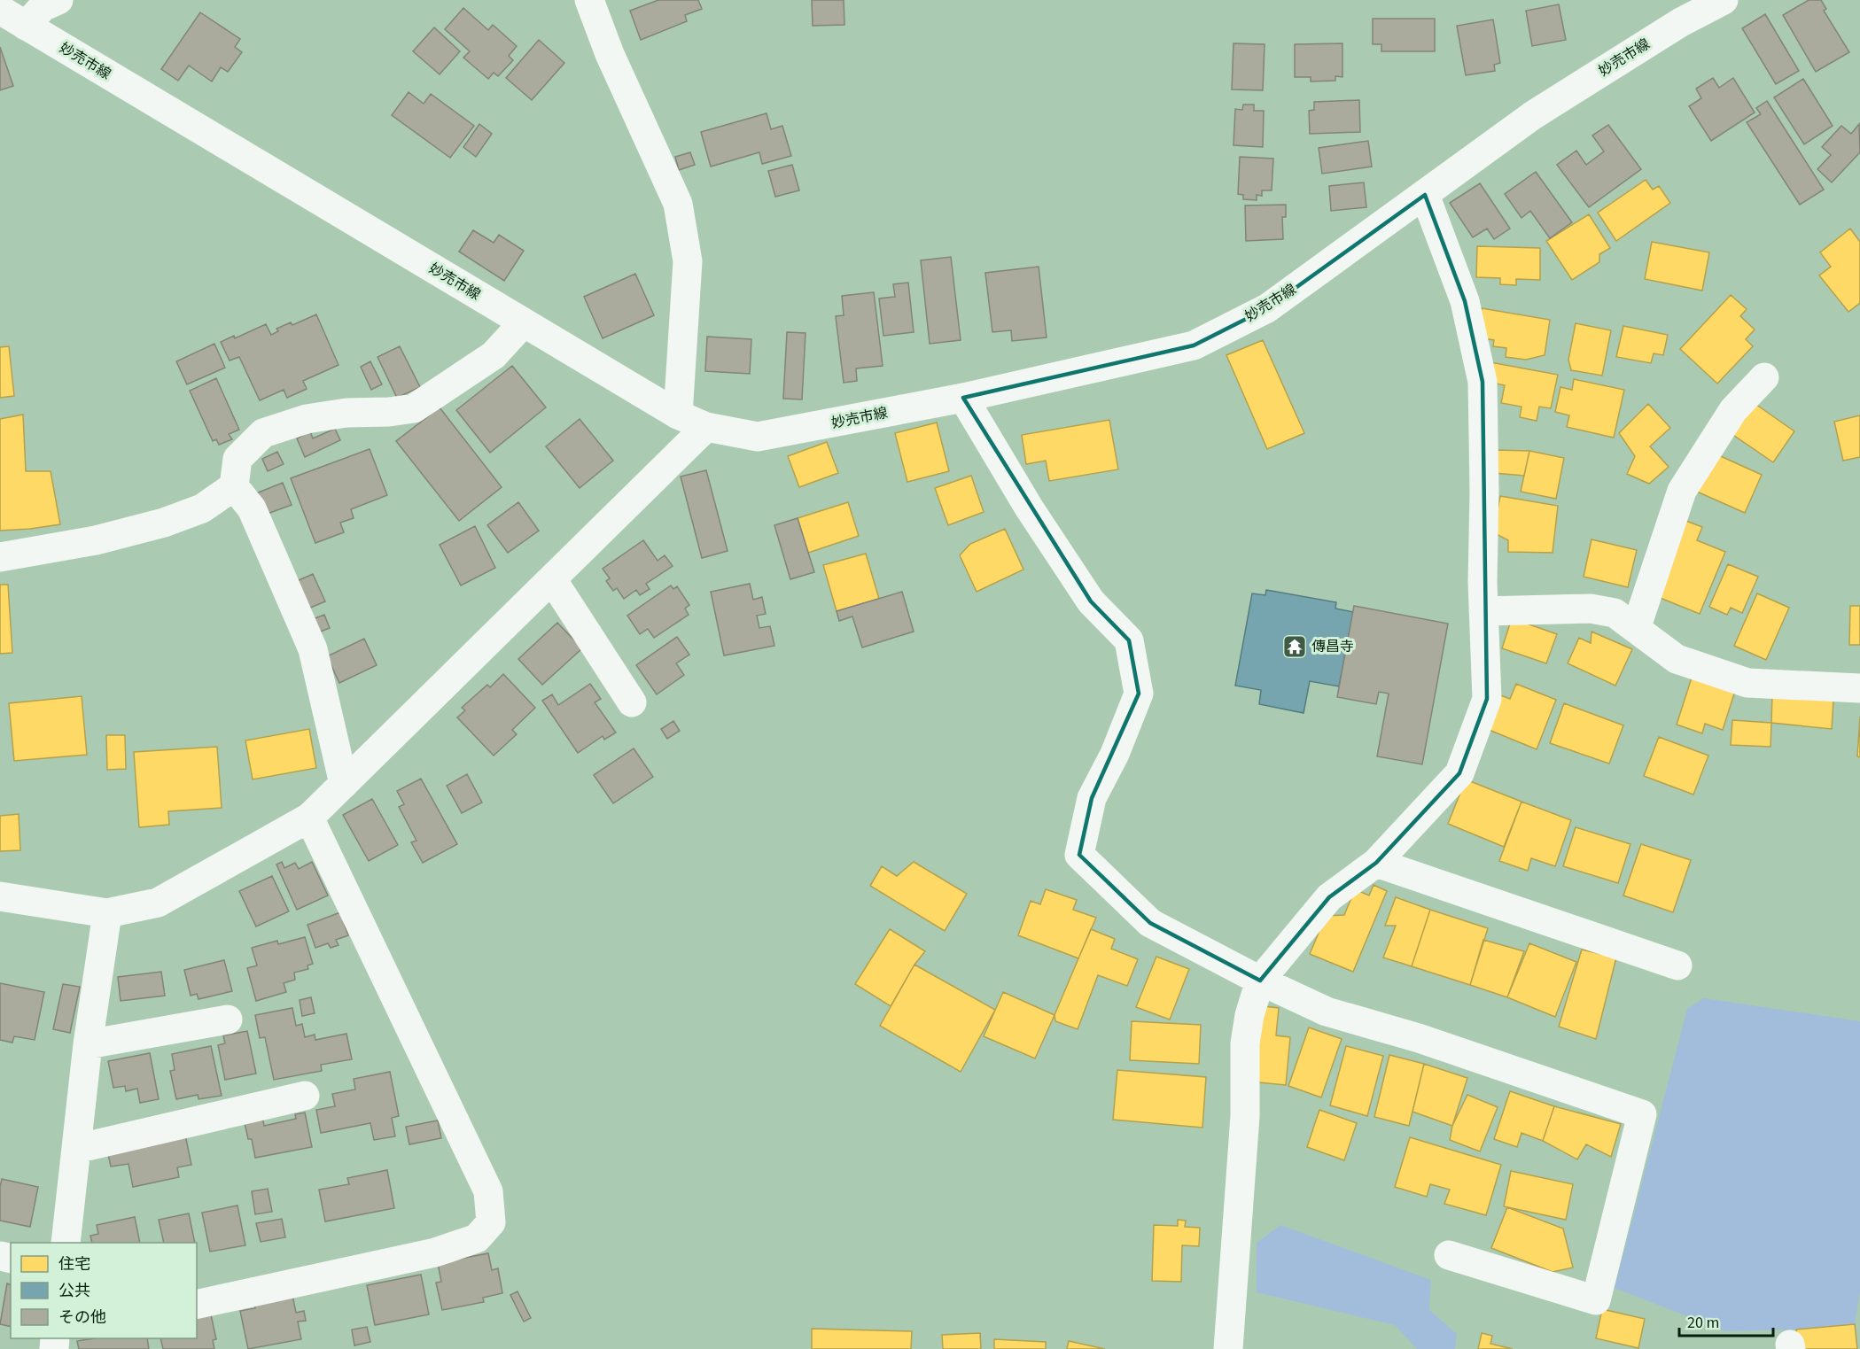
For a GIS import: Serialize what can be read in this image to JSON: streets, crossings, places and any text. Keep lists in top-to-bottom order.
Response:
{
  "streets": {
    "street": ["妙売市線"]
  },
  "places": {
    "temple": ["傳昌寺"]
  },
  "legend": ["住宅", "公共", "その他"],
  "scale_bar": "20 m"
}
